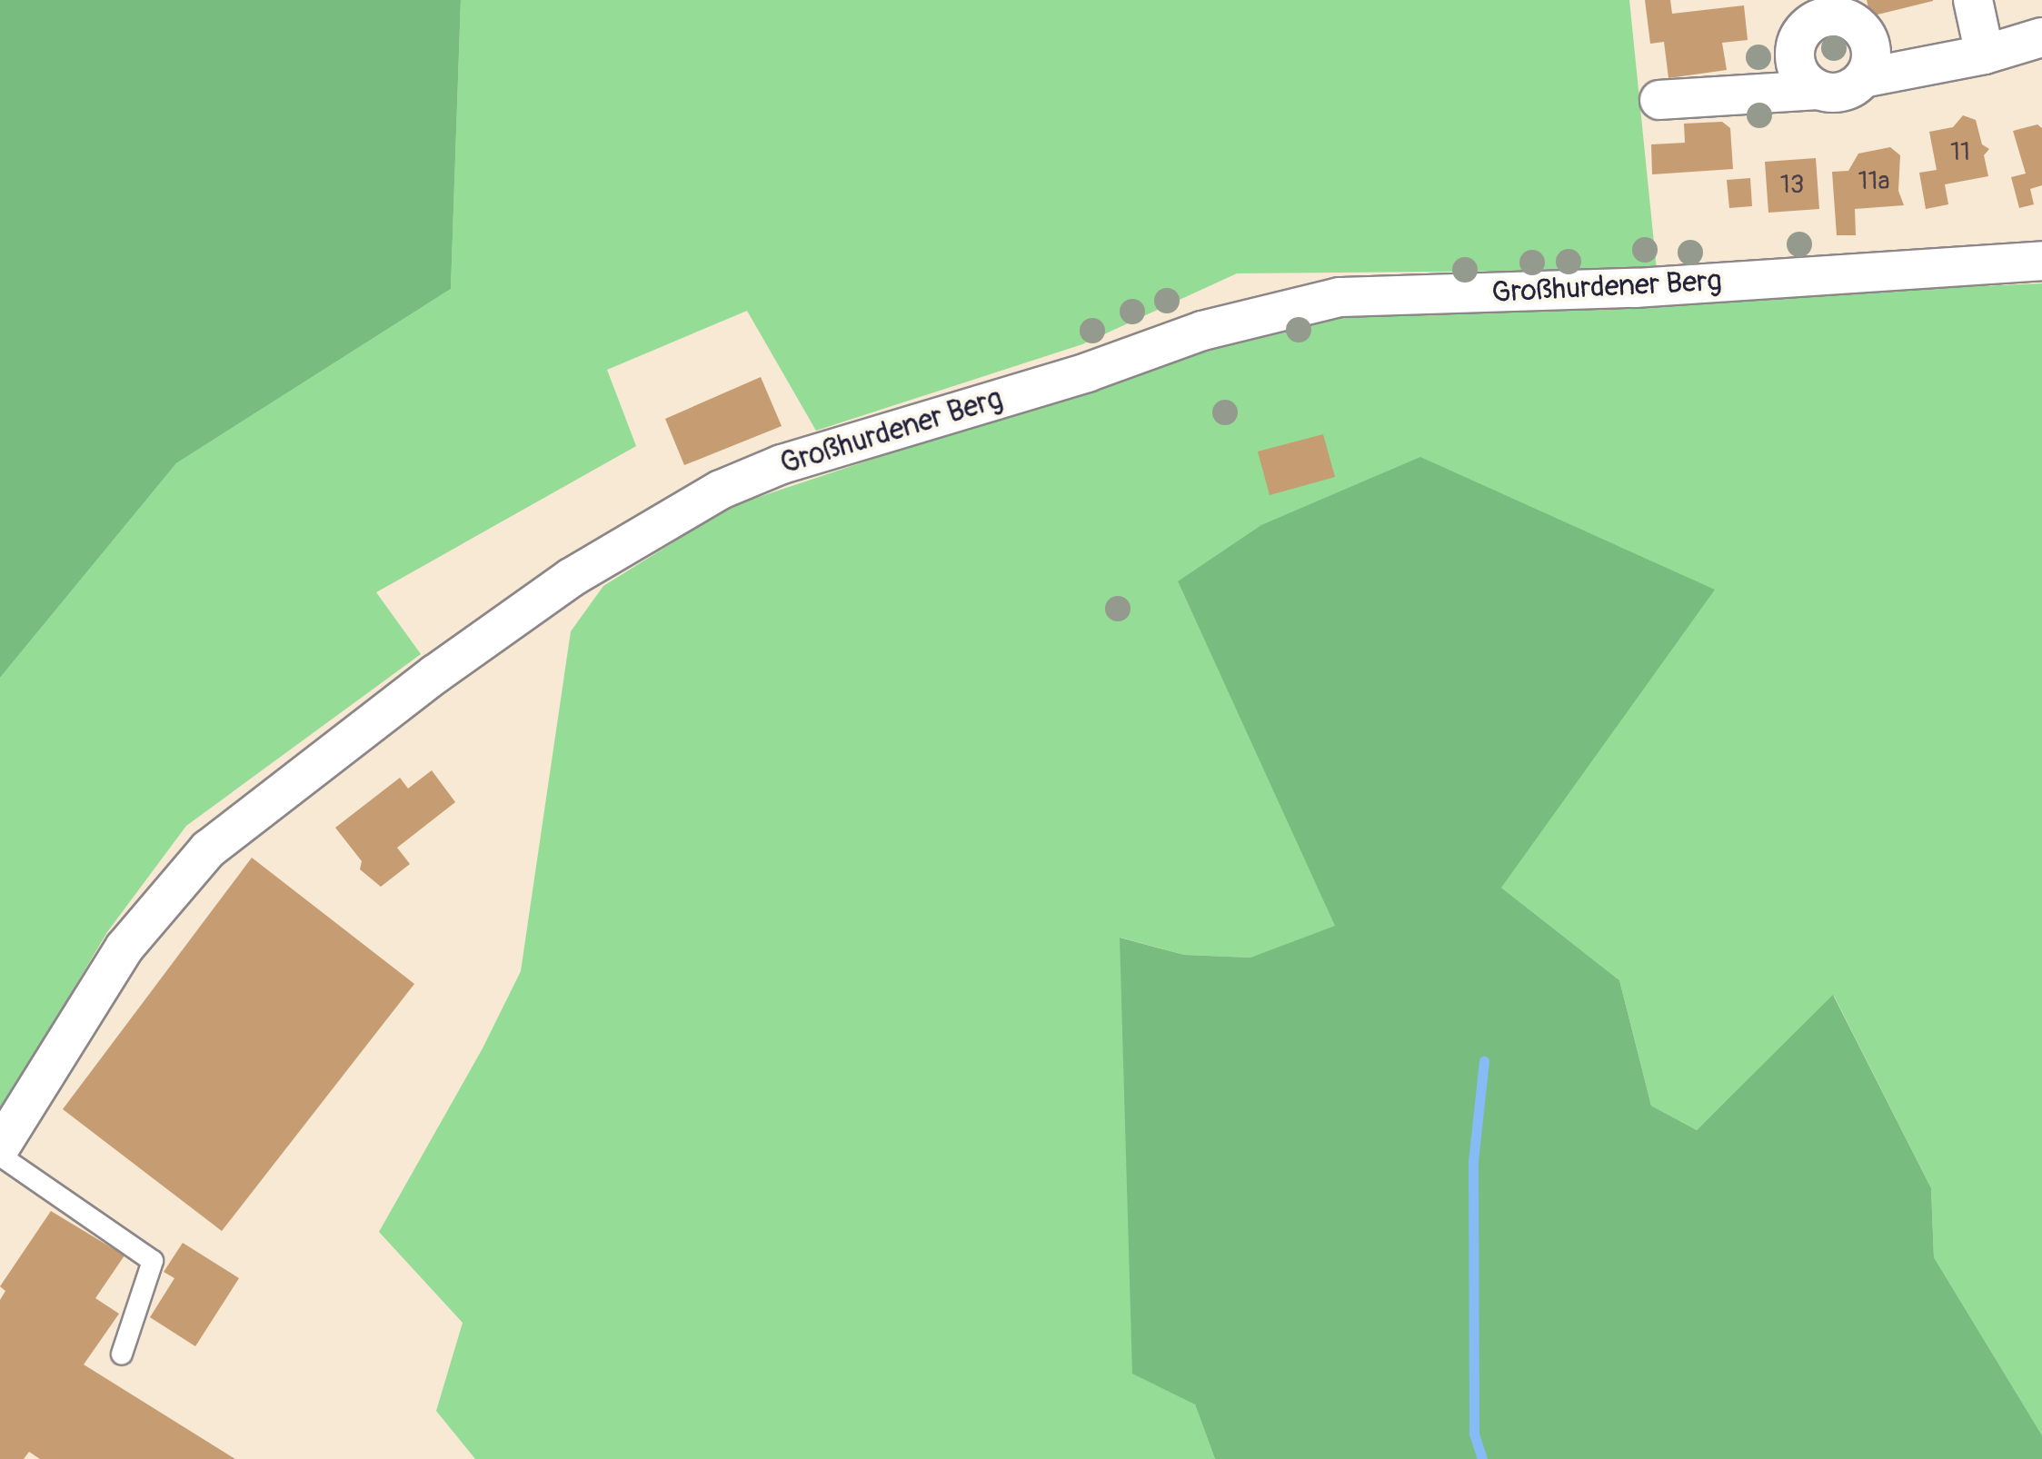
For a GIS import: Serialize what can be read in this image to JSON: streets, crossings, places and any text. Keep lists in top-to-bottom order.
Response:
{
  "streets": {
    "street": ["Großhurdener Berg"]
  },
  "house_numbers": ["11", "11a", "13"]
}
